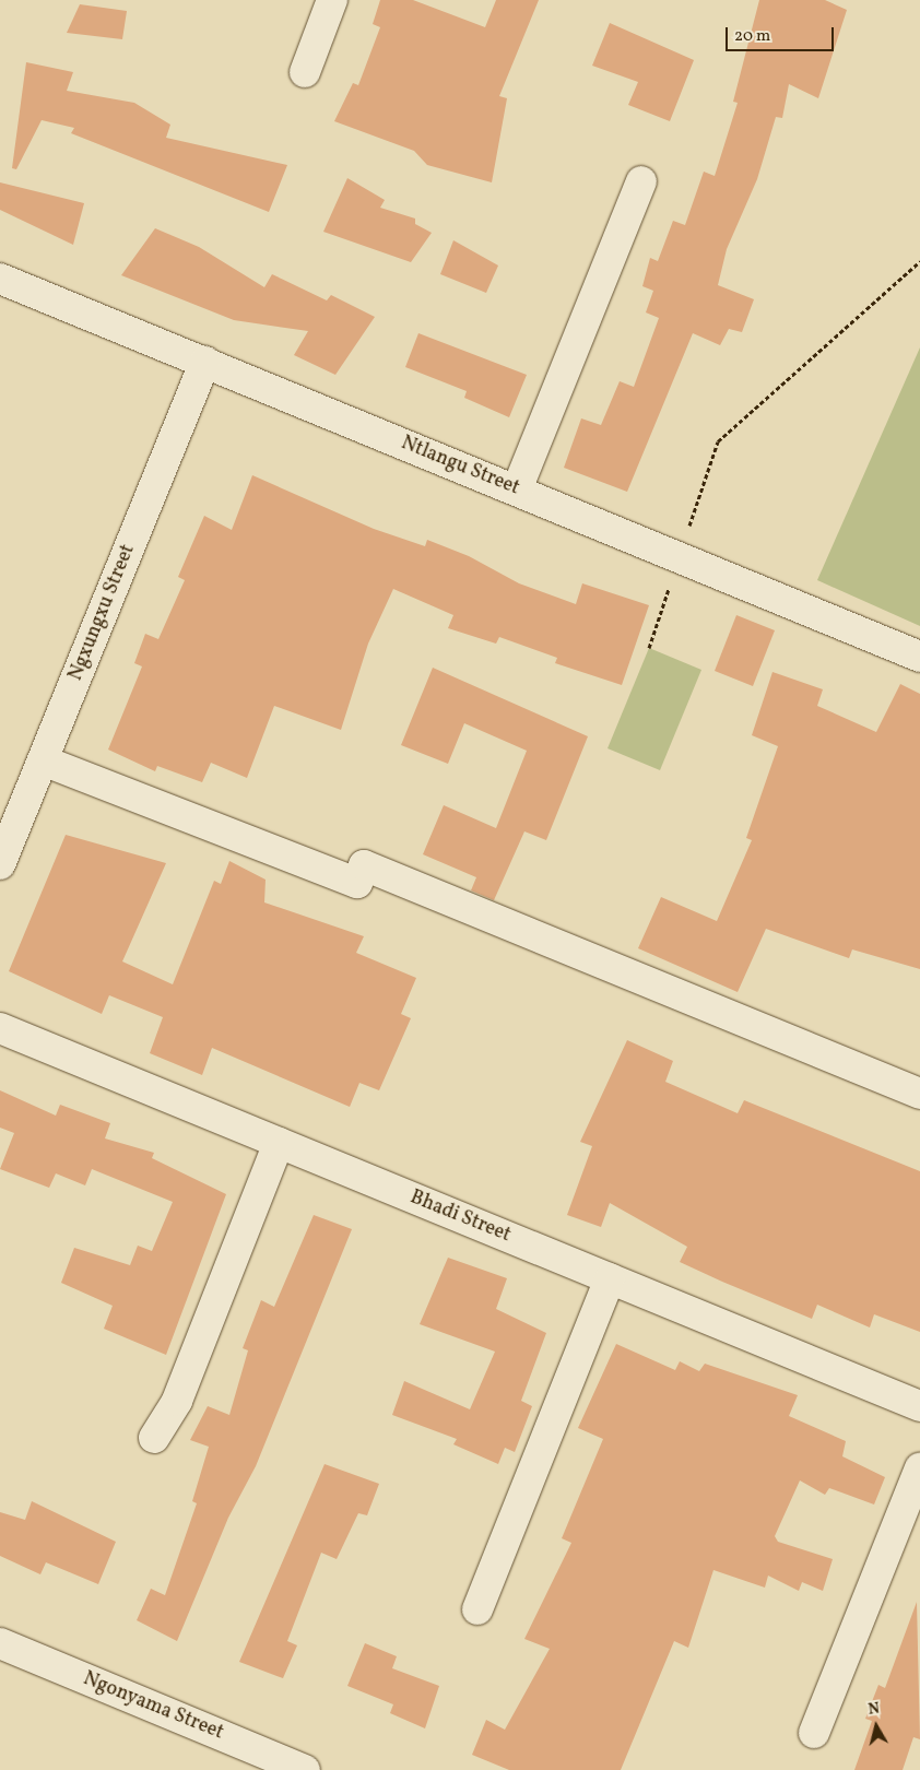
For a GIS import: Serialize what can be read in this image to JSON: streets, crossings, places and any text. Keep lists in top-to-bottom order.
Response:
{
  "streets": {
    "street": [
      "Ntlangu Street",
      "Ngxungxu Street",
      "Bhadi Street",
      "Ngonyama Street"
    ]
  },
  "crossings": [
    ["Ntlangu Street", "Ngxungxu Street"]
  ],
  "scale_bar": "20 m",
  "north": "top"
}
